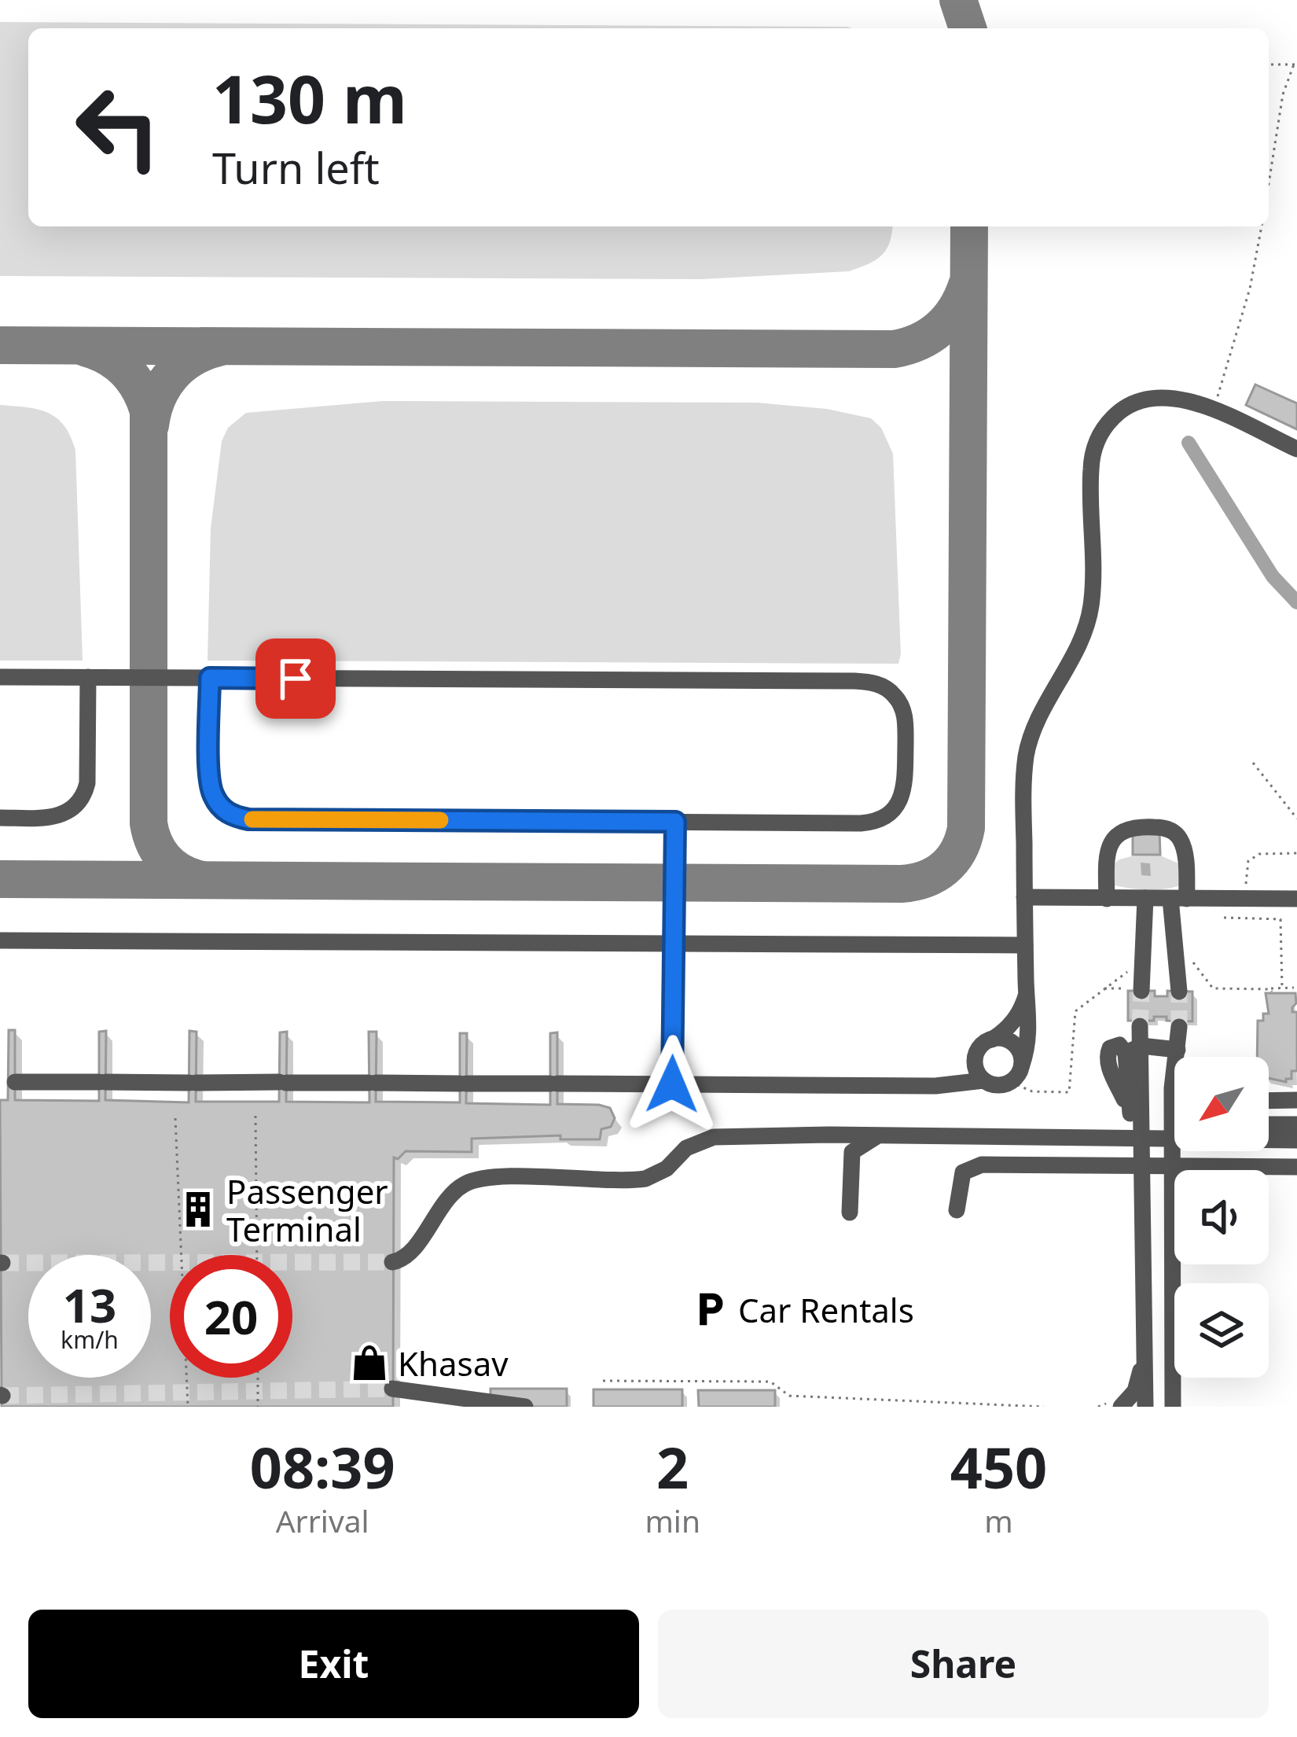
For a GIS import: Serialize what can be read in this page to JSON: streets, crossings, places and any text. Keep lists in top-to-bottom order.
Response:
{
  "places": {
    "building": ["Passenger Terminal"],
    "parking": ["Car Rentals"],
    "shop": ["Khasav"]
  },
  "north": "bottom left",
  "page": {
    "turn": ["130 m", "Turn left"],
    "speed": "13 km/h",
    "limit": "20",
    "eta": [
      "08:39",
      "Arrival",
      "2",
      "min",
      "450",
      "m"
    ],
    "buttons": ["Exit", "Share"]
  }
}
